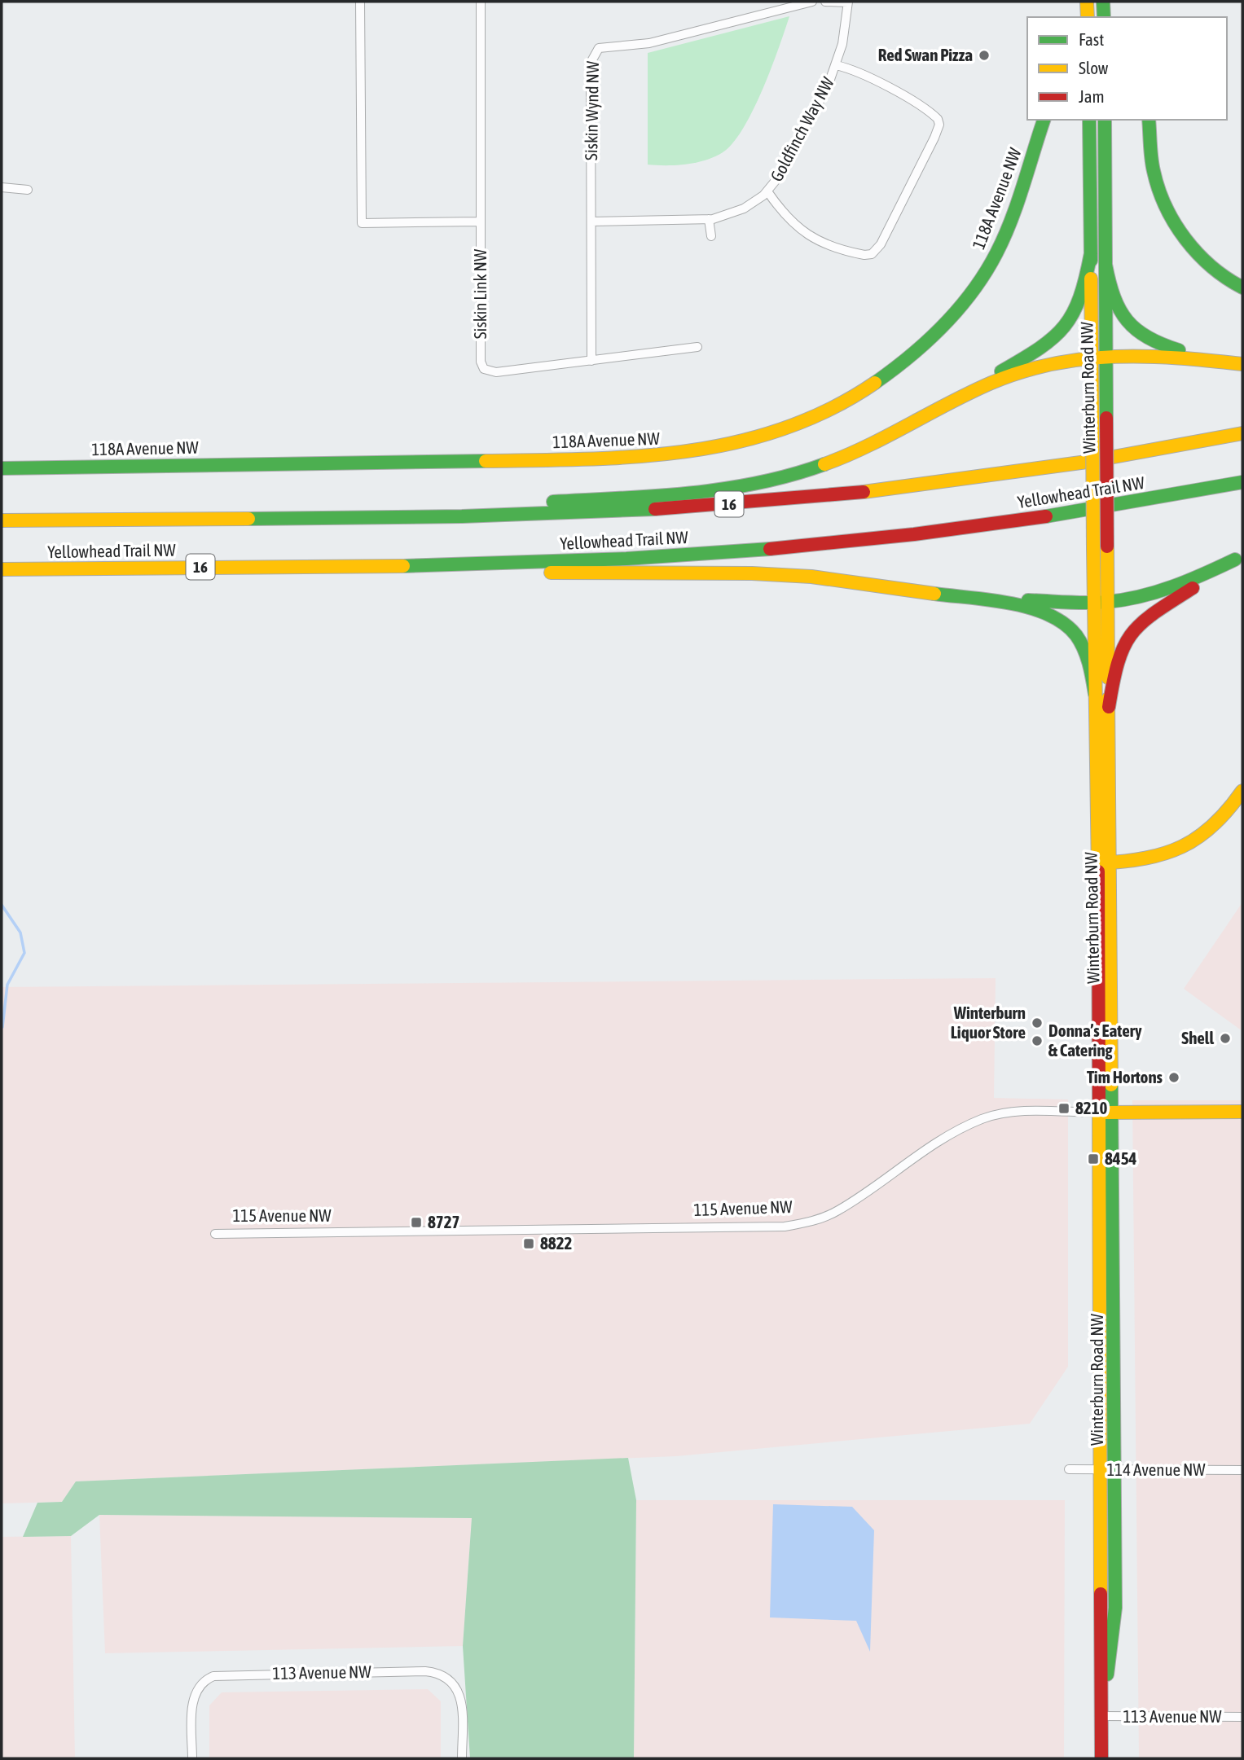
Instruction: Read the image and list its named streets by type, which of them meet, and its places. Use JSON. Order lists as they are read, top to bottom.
{
  "streets": {
    "main road": [
      "118A Avenue NW",
      "Winterburn Road NW",
      "Yellowhead Trail NW",
      "16",
      "115 Avenue NW"
    ],
    "street": [
      "Siskin Wynd NW",
      "Goldfinch Way NW",
      "Siskin Link NW",
      "114 Avenue NW",
      "113 Avenue NW"
    ]
  },
  "crossings": [
    ["Siskin Wynd NW", "Goldfinch Way NW"],
    ["Siskin Wynd NW", "Siskin Link NW"],
    ["Winterburn Road NW", "115 Avenue NW"],
    ["Winterburn Road NW", "114 Avenue NW"],
    ["Winterburn Road NW", "113 Avenue NW"]
  ],
  "places": {
    "other": [
      "Red Swan Pizza",
      "Winterburn Liquor Store",
      "Shell",
      "Donna’s Eatery & Catering",
      "Tim Hortons"
    ],
    "transit": [
      "8210",
      "8454",
      "8727",
      "8822"
    ]
  },
  "legend": ["Fast", "Slow", "Jam"]
}
